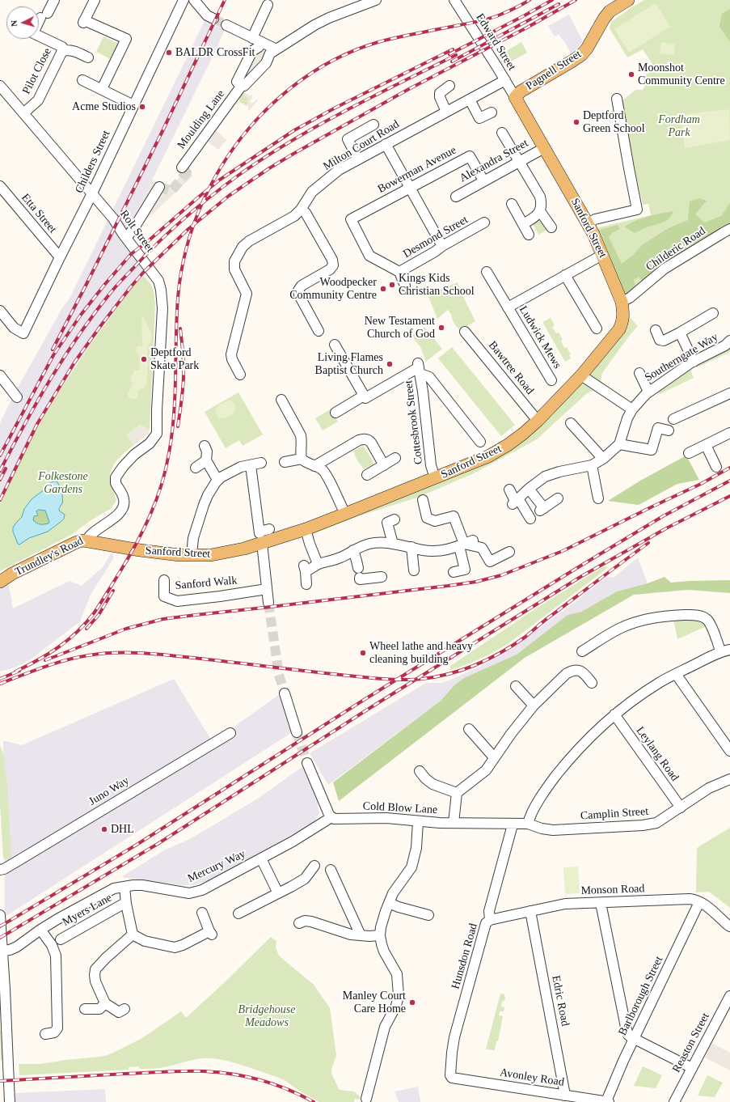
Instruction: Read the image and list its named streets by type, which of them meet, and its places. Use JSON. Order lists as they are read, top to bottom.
{
  "streets": {
    "main road": ["Pagnell Street", "Sanford Street", "Trundley's Road"],
    "street": [
      "Edward Street",
      "Pilot Close",
      "Moulding Lane",
      "Milton Court Road",
      "Alexandra Street",
      "Childers Street",
      "Bowerman Avenue",
      "Etta Street",
      "Rolt Street",
      "Desmond Street",
      "Childeric Road",
      "Ludwick Mews",
      "Southerngate Way",
      "Bawtree Road",
      "Cottesbrook Street",
      "Sanford Walk",
      "Leylang Road",
      "Juno Way",
      "Cold Blow Lane",
      "Camplin Street",
      "Mercury Way",
      "Monson Road",
      "Myers Lane",
      "Hunsdon Road",
      "Barlborough Street",
      "Edric Road",
      "Reaston Street",
      "Avonley Road"
    ]
  },
  "crossings": [
    ["Edward Street", "Pagnell Street"],
    ["Edward Street", "Milton Court Road"],
    ["Edward Street", "Sanford Street"],
    ["Pagnell Street", "Sanford Street"],
    ["Pilot Close", "Rolt Street"],
    ["Alexandra Street", "Bowerman Avenue"],
    ["Alexandra Street", "Sanford Street"],
    ["Childers Street", "Etta Street"],
    ["Childers Street", "Rolt Street"],
    ["Bowerman Avenue", "Desmond Street"],
    ["Sanford Street", "Childeric Road"],
    ["Sanford Street", "Ludwick Mews"],
    ["Sanford Street", "Bawtree Road"],
    ["Sanford Street", "Cottesbrook Street"],
    ["Sanford Street", "Trundley's Road"],
    ["Rolt Street", "Trundley's Road"],
    ["Leylang Road", "Camplin Street"],
    ["Cold Blow Lane", "Camplin Street"],
    ["Cold Blow Lane", "Mercury Way"],
    ["Cold Blow Lane", "Hunsdon Road"],
    ["Mercury Way", "Myers Lane"],
    ["Monson Road", "Hunsdon Road"],
    ["Monson Road", "Barlborough Street"],
    ["Monson Road", "Edric Road"],
    ["Hunsdon Road", "Avonley Road"],
    ["Barlborough Street", "Avonley Road"],
    ["Edric Road", "Avonley Road"]
  ],
  "parks": ["Fordham Park", "Folkestone Gardens", "Bridgehouse Meadows"],
  "places": [
    "BALDR CrossFit",
    "Moonshot Community Centre",
    "Acme Studios",
    "Deptford Green School",
    "Kings Kids Christian School",
    "Woodpecker Community Centre",
    "New Testament Church of God",
    "Deptford Skate Park",
    "Living Flames Baptist Church",
    "Wheel lathe and heavy cleaning building",
    "DHL",
    "Manley Court Care Home"
  ],
  "north": "left"
}
